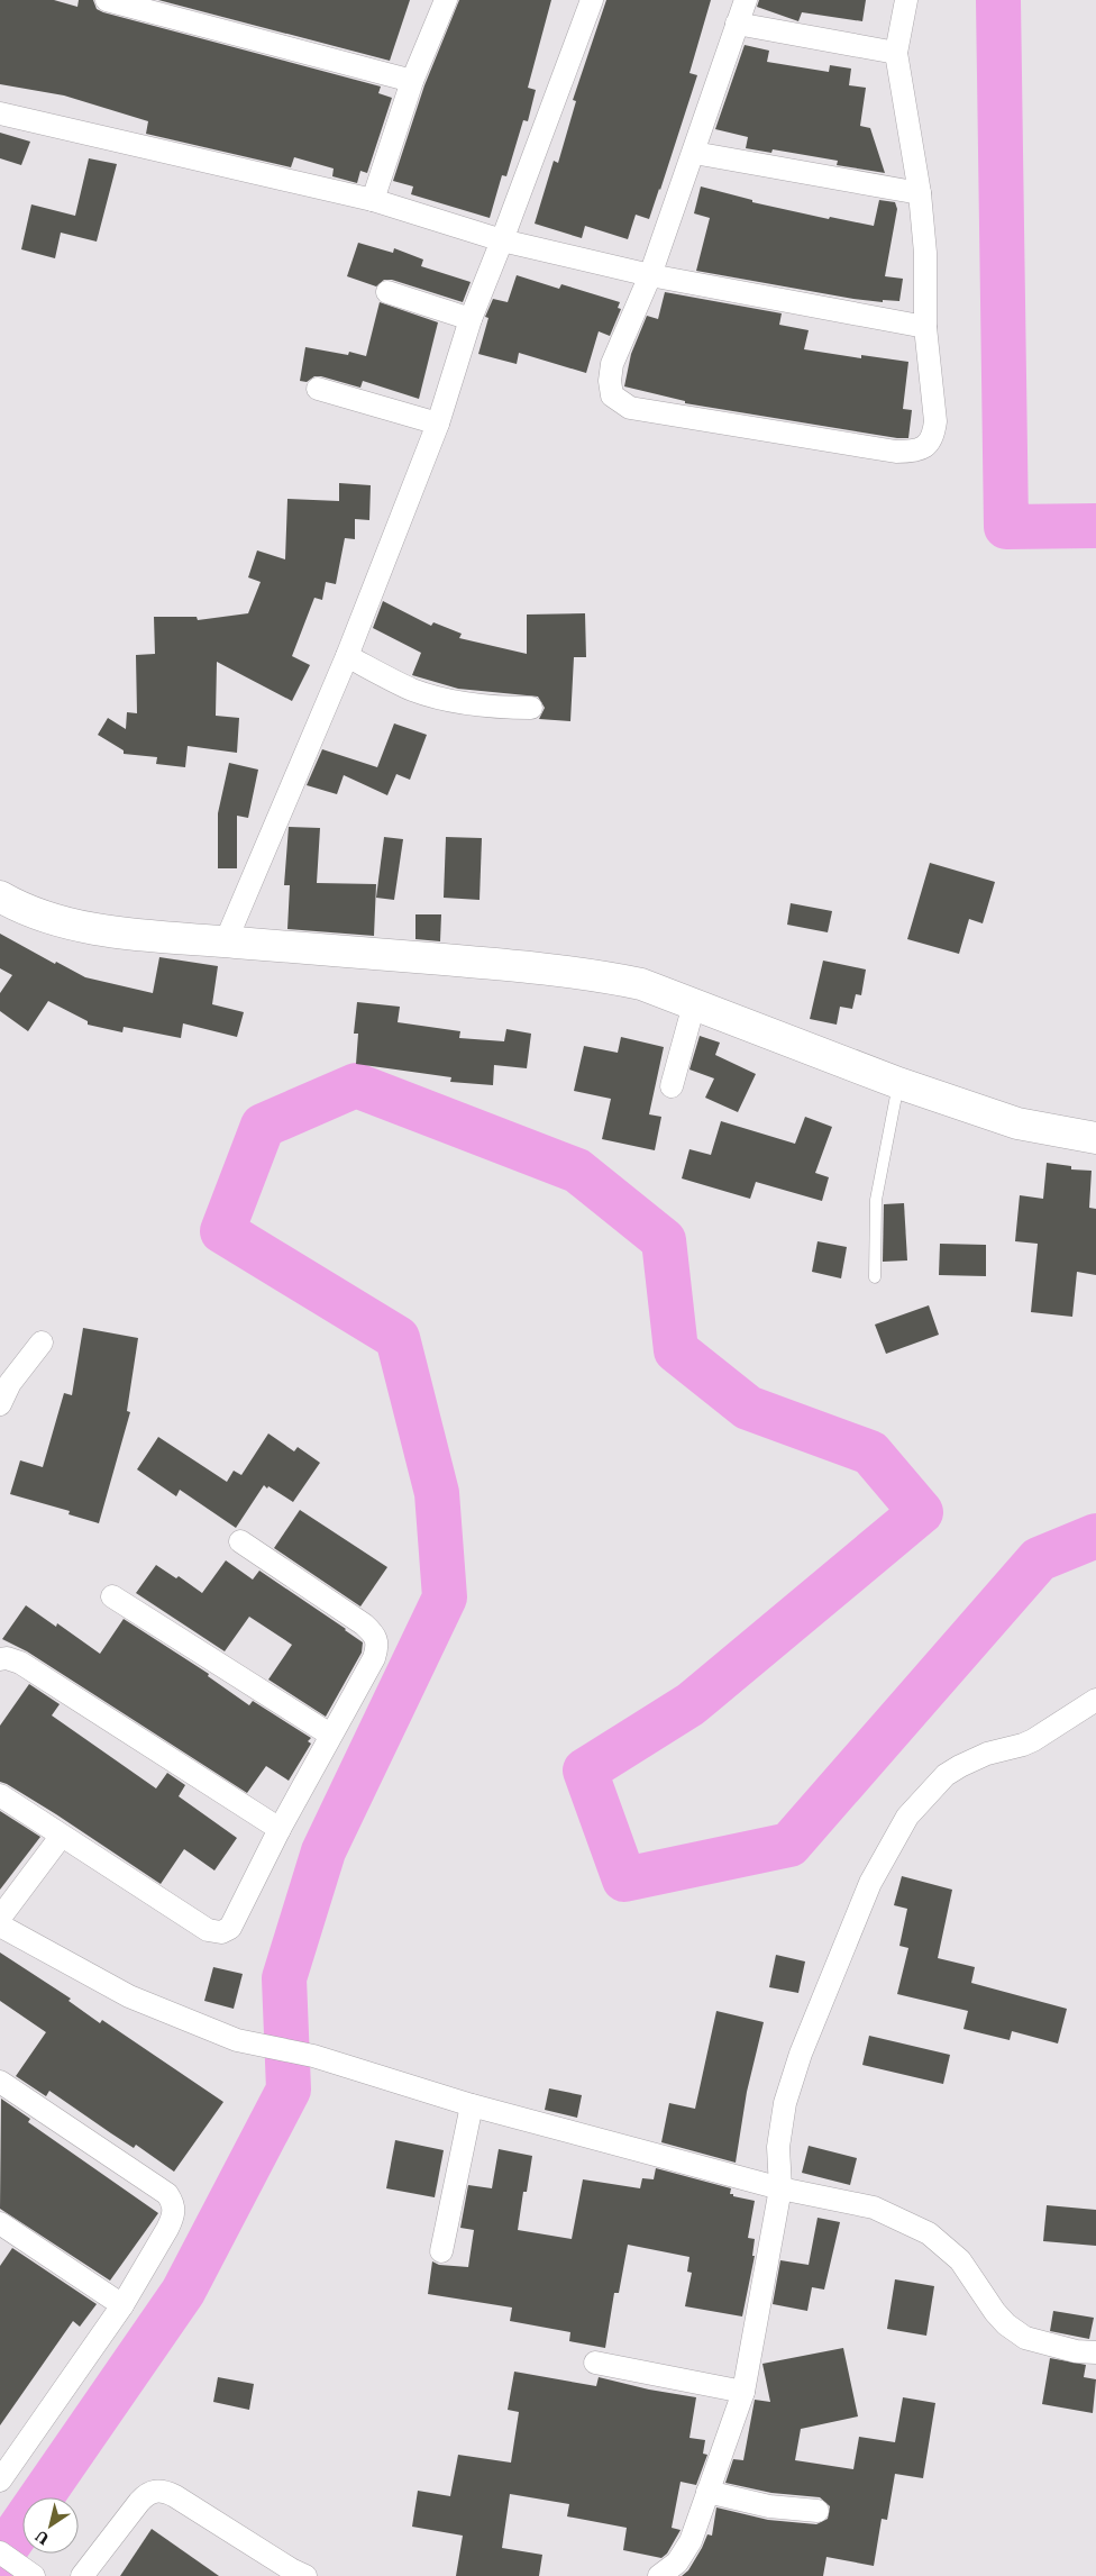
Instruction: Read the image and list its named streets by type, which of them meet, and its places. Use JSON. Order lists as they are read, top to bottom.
{
  "north": "bottom left"
}
